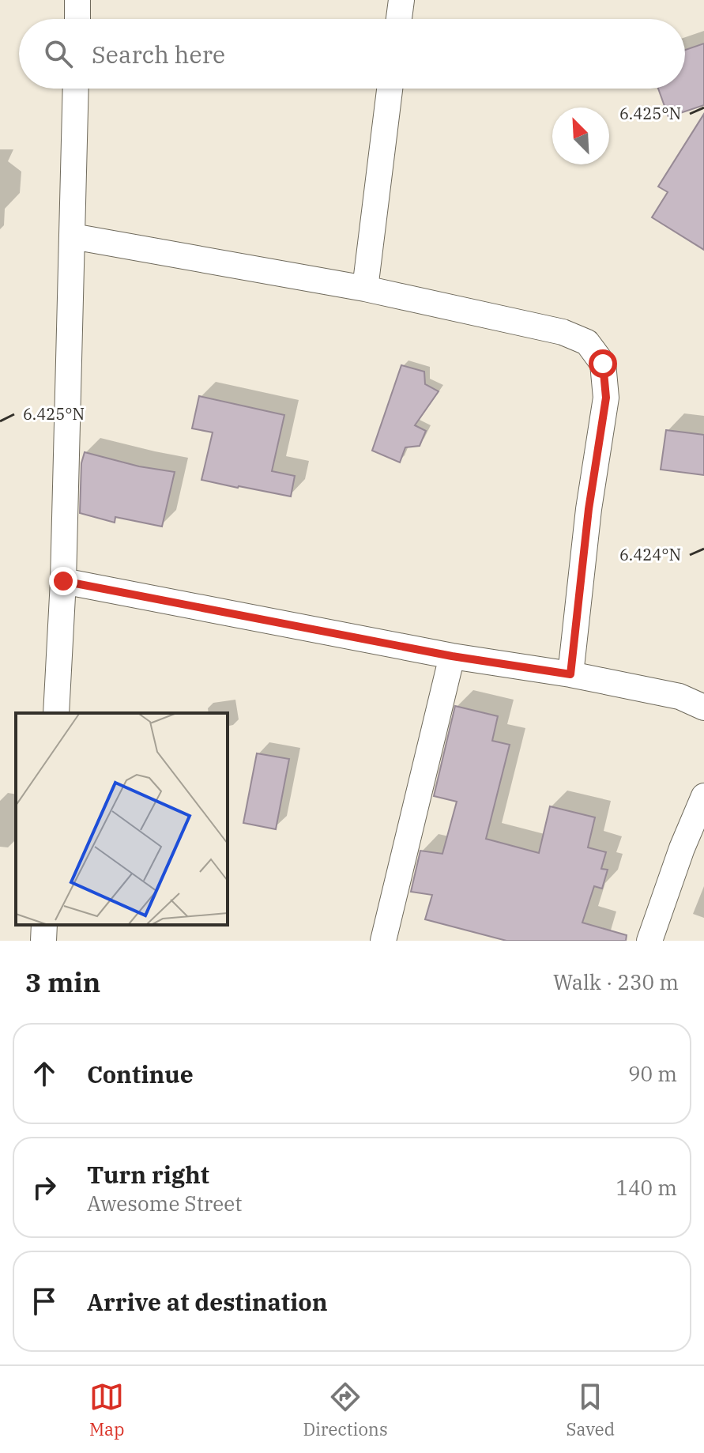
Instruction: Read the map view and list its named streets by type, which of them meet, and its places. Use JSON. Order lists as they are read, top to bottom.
{
  "north": "top left",
  "page": {
    "search": "Search here",
    "heading": ["3 min", "Walk · 230 m"],
    "list": [
      ["Continue", "90 m"],
      ["Turn right", "Awesome Street", "140 m"],
      "Arrive at destination"
    ],
    "nav": ["Map", "Directions", "Saved"]
  },
  "coordinates": ["6.425°N", "6.424°N"]
}
